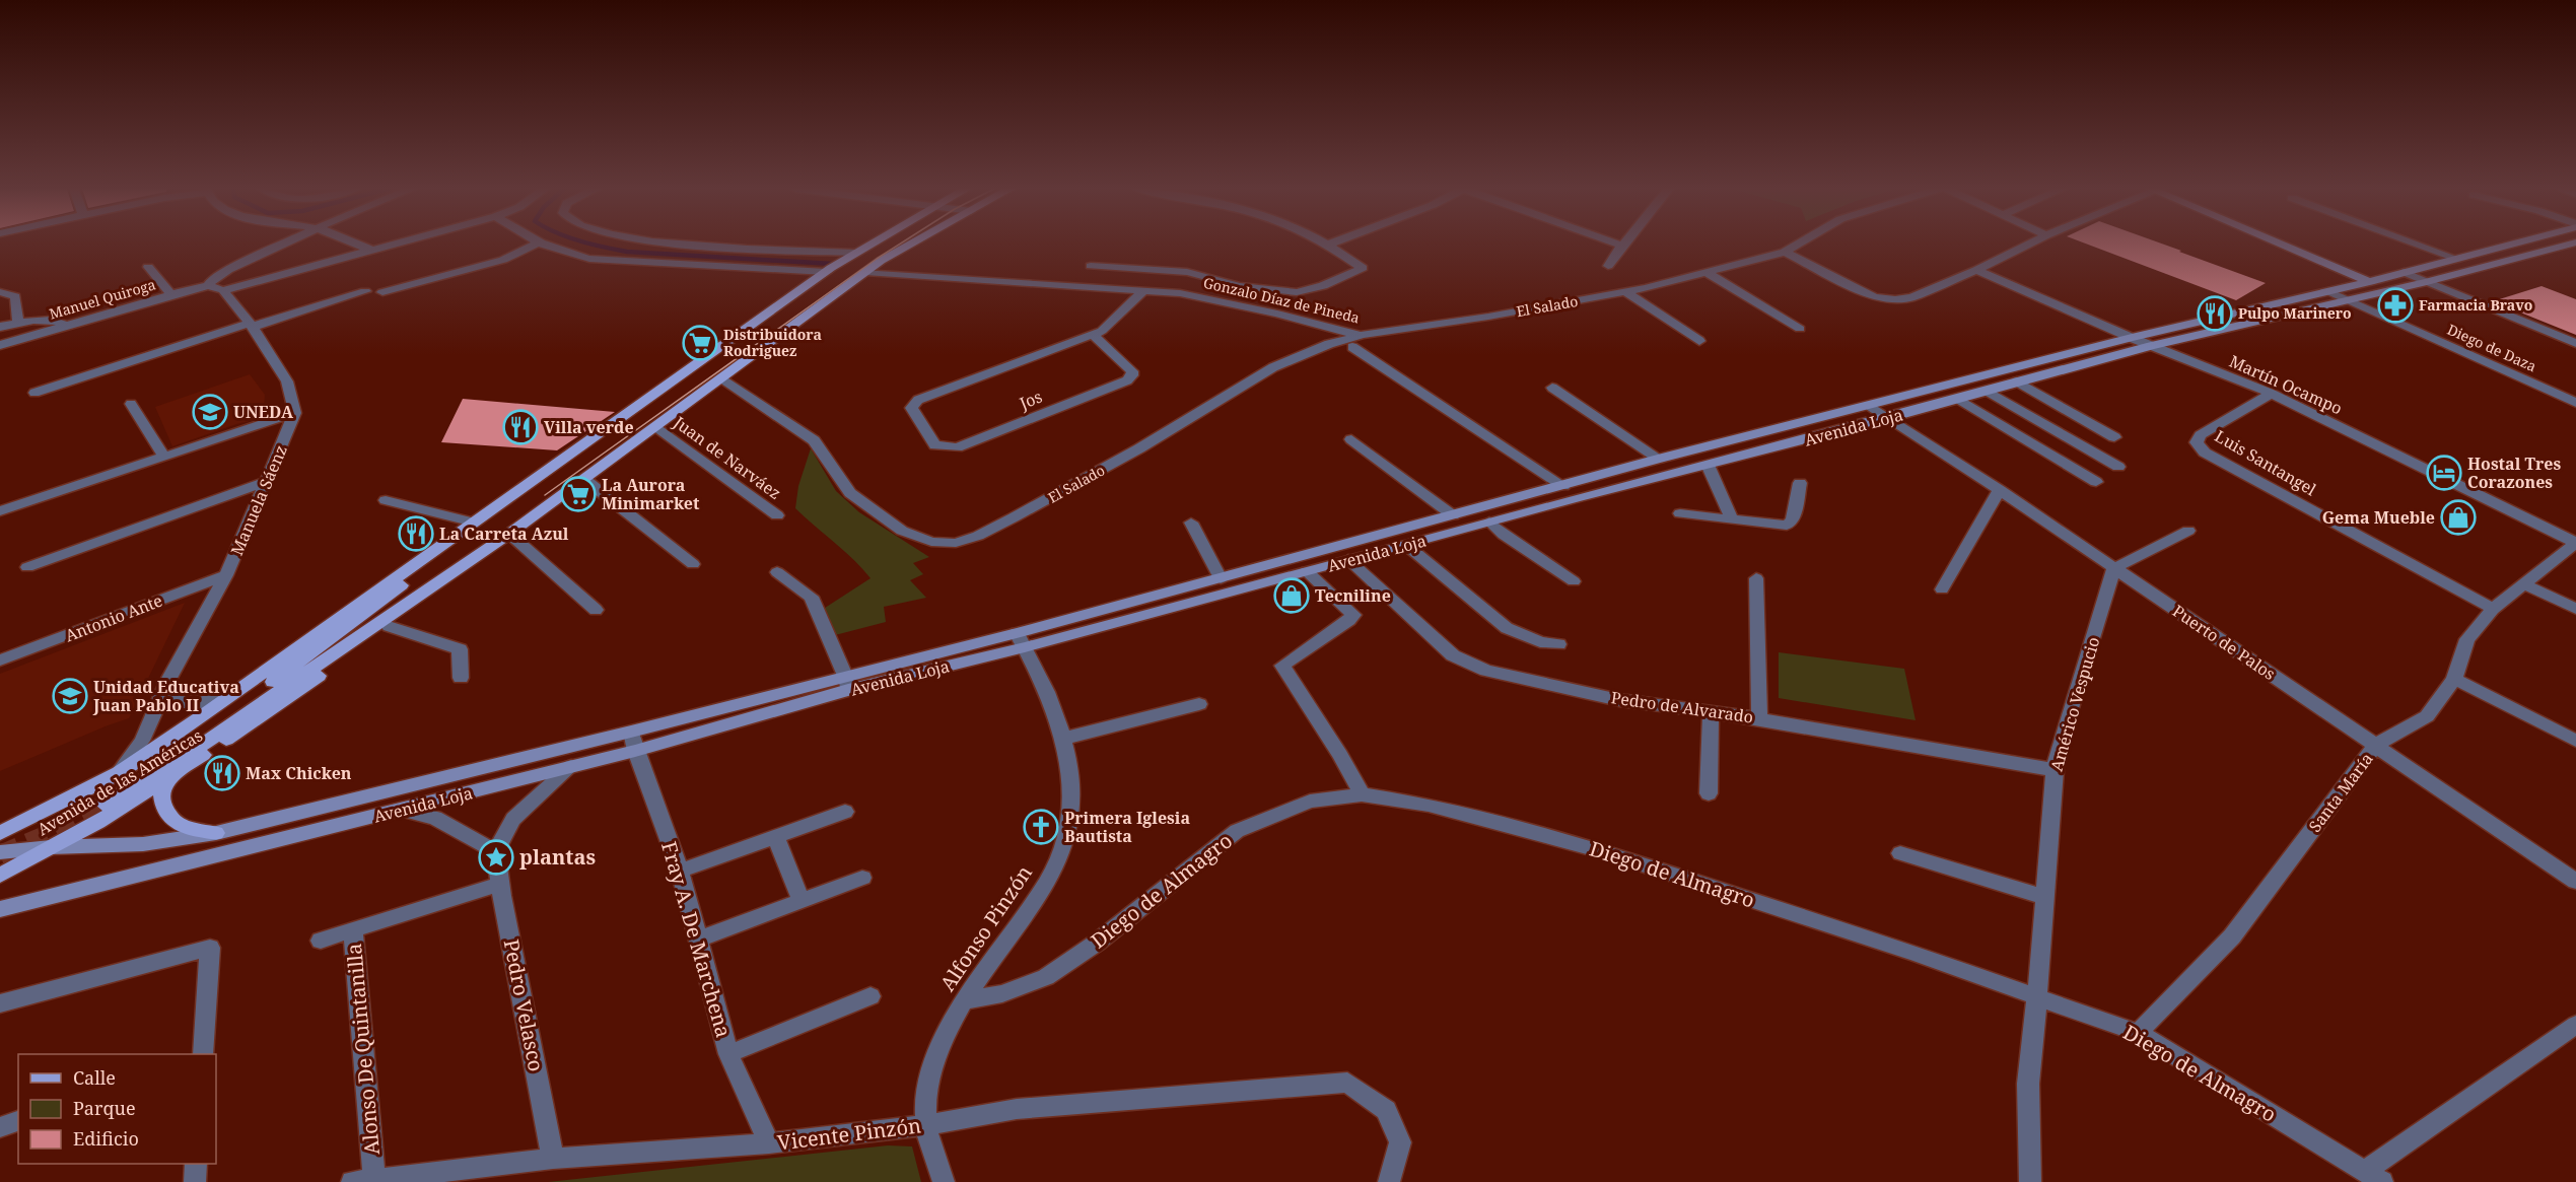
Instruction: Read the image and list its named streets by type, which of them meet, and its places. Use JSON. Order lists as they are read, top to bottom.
{
  "streets": {
    "main road": ["Avenida Loja", "Avenida de las Américas"],
    "street": [
      "Manuel Quiroga",
      "Gonzalo Díaz de Pineda",
      "El Salado",
      "Diego de Daza",
      "Martín Ocampo",
      "Jos",
      "Juan de Narváez",
      "Luis Santangel",
      "Manuela Sáenz",
      "Antonio Ante",
      "Puerto de Palos",
      "Américo Vespucio",
      "Pedro de Alvarado",
      "Santa María",
      "Diego de Almagro",
      "Alfonso Pinzón",
      "Fray A. De Marchena",
      "Pedro Velasco",
      "Alonso De Quintanilla",
      "Vicente Pinzón"
    ]
  },
  "crossings": [
    ["Gonzalo Díaz de Pineda", "El Salado"],
    ["Gonzalo Díaz de Pineda", "Avenida de las Américas"],
    ["El Salado", "Avenida de las Américas"],
    ["Diego de Daza", "Avenida Loja"],
    ["Martín Ocampo", "Avenida Loja"],
    ["Martín Ocampo", "Luis Santangel"],
    ["Martín Ocampo", "Santa María"],
    ["Avenida Loja", "Puerto de Palos"],
    ["Avenida Loja", "Pedro de Alvarado"],
    ["Avenida Loja", "Avenida de las Américas"],
    ["Avenida Loja", "Alfonso Pinzón"],
    ["Avenida Loja", "Fray A. De Marchena"],
    ["Juan de Narváez", "Avenida de las Américas"],
    ["Luis Santangel", "Santa María"],
    ["Manuela Sáenz", "Antonio Ante"],
    ["Manuela Sáenz", "Avenida de las Américas"],
    ["Puerto de Palos", "Américo Vespucio"],
    ["Puerto de Palos", "Santa María"],
    ["Américo Vespucio", "Pedro de Alvarado"],
    ["Américo Vespucio", "Diego de Almagro"],
    ["Santa María", "Diego de Almagro"],
    ["Diego de Almagro", "Alfonso Pinzón"],
    ["Alfonso Pinzón", "Vicente Pinzón"],
    ["Fray A. De Marchena", "Vicente Pinzón"],
    ["Pedro Velasco", "Alonso De Quintanilla"],
    ["Pedro Velasco", "Vicente Pinzón"],
    ["Alonso De Quintanilla", "Vicente Pinzón"]
  ],
  "places": {
    "pharmacy": ["Farmacia Bravo"],
    "restaurant": [
      "Pulpo Marinero",
      "Villa verde",
      "La Carreta Azul",
      "Max Chicken"
    ],
    "supermarket": ["Distribuidora Rodriguez", "La Aurora Minimarket"],
    "school or university": ["UNEDA", "Unidad Educativa Juan Pablo II"],
    "hotel": ["Hostal Tres Corazones"],
    "shop": ["Gema Mueble", "Tecniline"],
    "church": ["Primera Iglesia Bautista"],
    "place": ["plantas"]
  },
  "legend": ["Calle", "Parque", "Edificio"]
}
